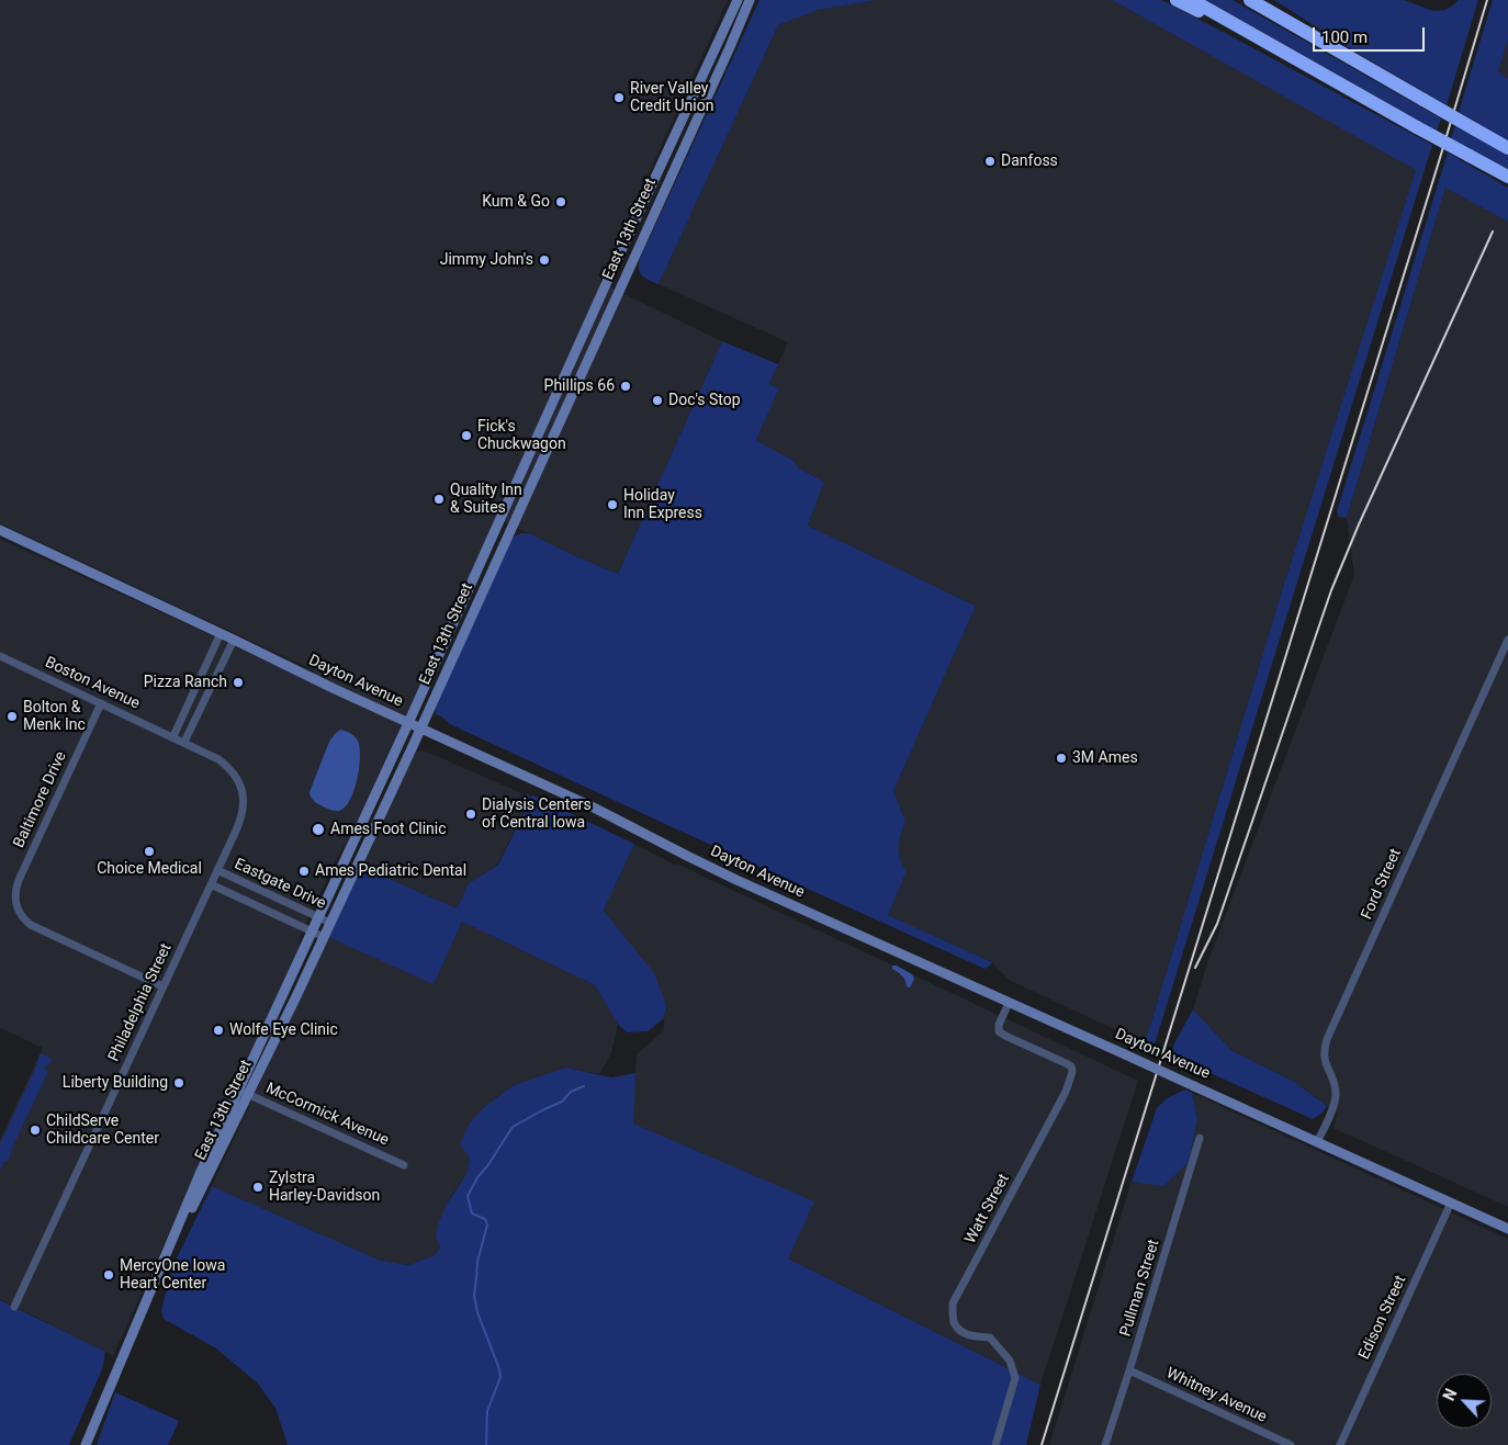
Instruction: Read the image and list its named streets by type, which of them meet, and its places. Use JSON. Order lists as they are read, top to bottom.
{
  "streets": {
    "main road": ["East 13th Street", "Dayton Avenue"],
    "street": [
      "Boston Avenue",
      "Baltimore Drive",
      "Eastgate Drive",
      "Ford Street",
      "Philadelphia Street",
      "McCormick Avenue",
      "Watt Street",
      "Pullman Street",
      "Edison Street",
      "Whitney Avenue"
    ]
  },
  "crossings": [
    ["East 13th Street", "Dayton Avenue"],
    ["East 13th Street", "Eastgate Drive"],
    ["East 13th Street", "McCormick Avenue"],
    ["Dayton Avenue", "Ford Street"],
    ["Dayton Avenue", "Watt Street"],
    ["Dayton Avenue", "Edison Street"],
    ["Boston Avenue", "Baltimore Drive"],
    ["Boston Avenue", "Philadelphia Street"],
    ["Baltimore Drive", "Philadelphia Street"],
    ["Eastgate Drive", "Philadelphia Street"],
    ["Pullman Street", "Whitney Avenue"]
  ],
  "places": [
    "River Valley Credit Union",
    "Danfoss",
    "Kum & Go",
    "Jimmy John's",
    "Phillips 66",
    "Doc's Stop",
    "Fick's Chuckwagon",
    "Quality Inn & Suites",
    "Holiday Inn Express",
    "Pizza Ranch",
    "Bolton & Menk Inc",
    "3M Ames",
    "Dialysis Centers of Central Iowa",
    "Ames Foot Clinic",
    "Choice Medical",
    "Ames Pediatric Dental",
    "Wolfe Eye Clinic",
    "Liberty Building",
    "ChildServe Childcare Center",
    "Zylstra Harley-Davidson",
    "MercyOne Iowa Heart Center"
  ],
  "scale_bar": "100 m",
  "north": "top left"
}
